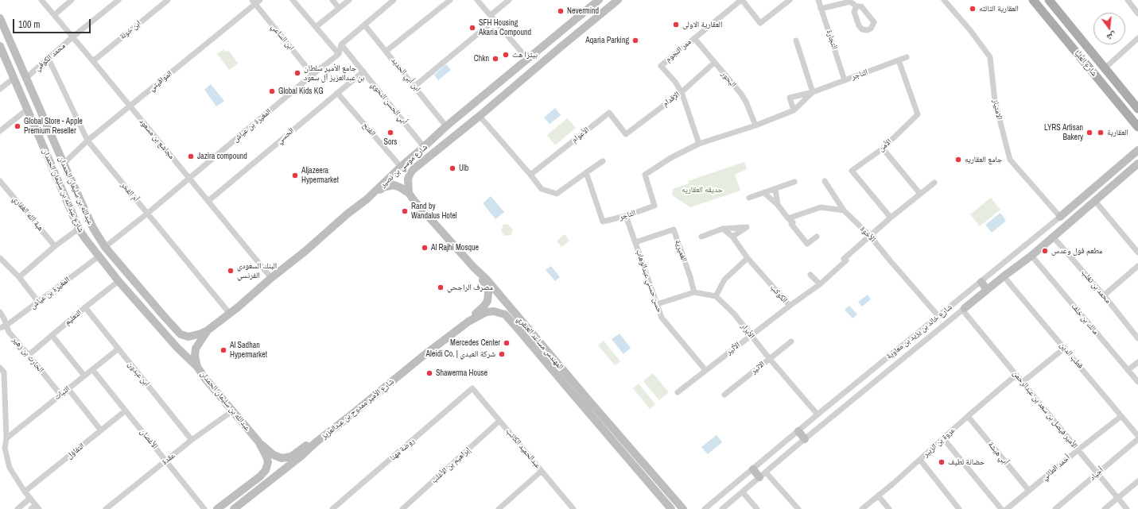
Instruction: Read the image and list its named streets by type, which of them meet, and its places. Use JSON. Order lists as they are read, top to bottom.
{
  "streets": {
    "main road": ["شارع العليا"],
    "street": [
      "ابن خولة",
      "ابن الساعي",
      "التجارة",
      "ممر النجوم",
      "محمد الكوفي",
      "ابن أبي الحديد",
      "التاجر",
      "البحور",
      "المواقيتي",
      "الإقدام",
      "أبي الحسن النحوي",
      "الامتياز",
      "المغيرة بن عياش",
      "الفتح",
      "الأعوام",
      "الحسي",
      "مجاشع بن مسعود",
      "الأمن",
      "شارع موسي بن نصير",
      "شارع عبدالله بن سليمان الحمدان",
      "عبدالله بن سليمان الحمدان",
      "أم الفخر",
      "هبة الله الغفاري",
      "الأخوة",
      "الغميرية",
      "حسن حسني عبدالوهاب",
      "محمد بن تغلب",
      "الكوكب",
      "التعليم",
      "مالك بن خلف",
      "الأبرار",
      "شارع خالد بن يزيد بن معاوية",
      "المهندس مساعد العنقري",
      "الأثير",
      "الحارث بن زهير",
      "قطب الدين",
      "الاثير",
      "ابن عبدون",
      "الثبات",
      "شارع الأمير ممدوح بن عبدالعزيز",
      "الأمير فيصل بن سعد بن عبدالرحمن",
      "الأغصان",
      "عروة بن الزبير",
      "عبدالحميد الكاتب",
      "روضة مهنا",
      "التفاؤل",
      "أبي هيشة",
      "عقدة",
      "إبراهيم بن الأغلب",
      "أحمد الطائي",
      "أجياد"
    ]
  },
  "crossings": [
    ["ابن خولة", "مجاشع بن مسعود"],
    ["ابن الساعي", "المواقيتي"],
    ["ابن الساعي", "المغيرة بن عياش"],
    ["التجارة", "التاجر"],
    ["ممر النجوم", "البحور"],
    ["ممر النجوم", "الإقدام"],
    ["محمد الكوفي", "مجاشع بن مسعود"],
    ["محمد الكوفي", "عبدالله بن سليمان الحمدان"],
    ["محمد الكوفي", "أم الفخر"],
    ["ابن أبي الحديد", "شارع موسي بن نصير"],
    ["التاجر", "البحور"],
    ["التاجر", "الأمن"],
    ["التاجر", "حسن حسني عبدالوهاب"],
    ["البحور", "الإقدام"],
    ["المواقيتي", "مجاشع بن مسعود"],
    ["المواقيتي", "عبدالله بن سليمان الحمدان"],
    ["المواقيتي", "أم الفخر"],
    ["الإقدام", "الأعوام"],
    ["أبي الحسن النحوي", "الحسي"],
    ["أبي الحسن النحوي", "شارع موسي بن نصير"],
    ["الامتياز", "شارع خالد بن يزيد بن معاوية"],
    ["المغيرة بن عياش", "مجاشع بن مسعود"],
    ["المغيرة بن عياش", "شارع عبدالله بن سليمان الحمدان"],
    ["المغيرة بن عياش", "عبدالله بن سليمان الحمدان"],
    ["المغيرة بن عياش", "أم الفخر"],
    ["المغيرة بن عياش", "الحارث بن زهير"],
    ["الفتح", "الحسي"],
    ["الفتح", "شارع موسي بن نصير"],
    ["الحسي", "مجاشع بن مسعود"],
    ["مجاشع بن مسعود", "شارع موسي بن نصير"],
    ["شارع موسي بن نصير", "عبدالله بن سليمان الحمدان"],
    ["شارع موسي بن نصير", "أم الفخر"],
    ["شارع موسي بن نصير", "المهندس مساعد العنقري"],
    ["شارع عبدالله بن سليمان الحمدان", "عبدالله بن سليمان الحمدان"],
    ["شارع عبدالله بن سليمان الحمدان", "التعليم"],
    ["عبدالله بن سليمان الحمدان", "عقدة"],
    ["الأخوة", "الكوكب"],
    ["الأخوة", "شارع خالد بن يزيد بن معاوية"],
    ["الغميرية", "حسن حسني عبدالوهاب"],
    ["حسن حسني عبدالوهاب", "الأثير"],
    ["محمد بن تغلب", "شارع خالد بن يزيد بن معاوية"],
    ["الكوكب", "الأثير"],
    ["التعليم", "الحارث بن زهير"],
    ["التعليم", "ابن عبدون"],
    ["مالك بن خلف", "شارع خالد بن يزيد بن معاوية"],
    ["الأبرار", "شارع خالد بن يزيد بن معاوية"],
    ["الأبرار", "الأثير"],
    ["الأبرار", "الاثير"],
    ["شارع خالد بن يزيد بن معاوية", "قطب الدين"],
    ["شارع خالد بن يزيد بن معاوية", "الأمير فيصل بن سعد بن عبدالرحمن"],
    ["المهندس مساعد العنقري", "شارع الأمير ممدوح بن عبدالعزيز"],
    ["الحارث بن زهير", "الثبات"],
    ["قطب الدين", "أحمد الطائي"],
    ["ابن عبدون", "الثبات"],
    ["ابن عبدون", "عقدة"],
    ["الثبات", "الأغصان"],
    ["الأمير فيصل بن سعد بن عبدالرحمن", "عروة بن الزبير"],
    ["الأمير فيصل بن سعد بن عبدالرحمن", "أحمد الطائي"],
    ["الأمير فيصل بن سعد بن عبدالرحمن", "أجياد"],
    ["الأغصان", "التفاؤل"],
    ["الأغصان", "عقدة"],
    ["عروة بن الزبير", "أبي هيشة"],
    ["عبدالحميد الكاتب", "روضة مهنا"],
    ["عبدالحميد الكاتب", "إبراهيم بن الأغلب"],
    ["أبي هيشة", "أحمد الطائي"]
  ],
  "parks": ["حديقه العقاريه"],
  "places": [
    "العقارية الثالثه",
    "Nevermind",
    "العقارية الاولى",
    "SFH Housing Akaria Compound",
    "Aqaria Parking",
    "بيتزا هت",
    "Chkn",
    "جامع الأمير سلطان بن عبدالعزيز آل سعود",
    "Global Kids KG",
    "Global Store - Apple Premium Reseller",
    "Sors",
    "LYRS Artisan Bakery",
    "العقارية",
    "Jazira compound",
    "جامع العقاريه",
    "Ulb",
    "Aljazeera Hypermarket",
    "Rand by Wandalus Hotel",
    "Al Rajhi Mosque",
    "مطعم فول وعدس",
    "البنك السعودي الفرنسي",
    "مصرف الراجحي",
    "Mercedes Center",
    "Al Sadhan Hypermarket",
    "Aleidi Co. | شركة العيدي",
    "Shawerma House",
    "حضانة لطيف"
  ],
  "scale_bar": "100 m",
  "north": "bottom"
}
